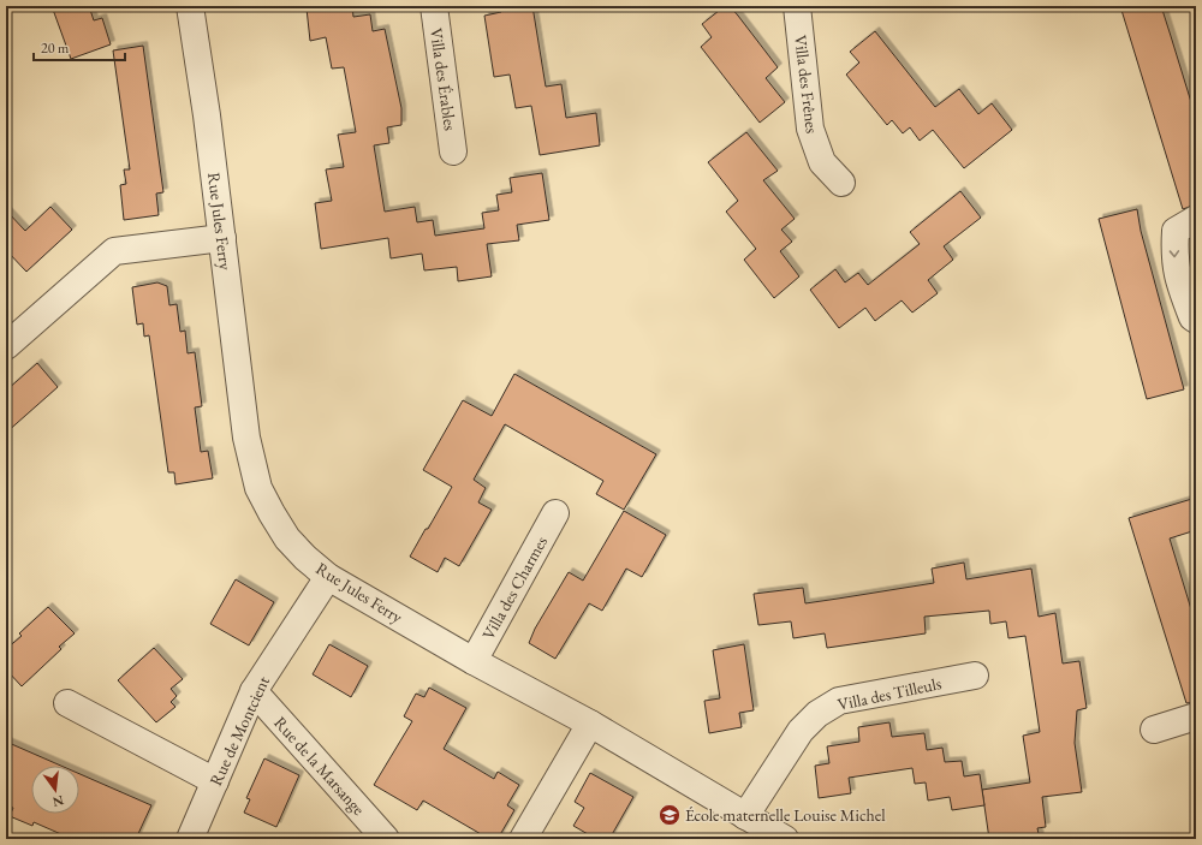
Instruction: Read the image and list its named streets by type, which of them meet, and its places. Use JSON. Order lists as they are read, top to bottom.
{
  "streets": {
    "street": [
      "Villa des Érables",
      "Villa des Frênes",
      "Rue Jules Ferry",
      "Villa des Charmes",
      "Villa des Tilleuls",
      "Rue de Montcient",
      "Rue de la Marsange"
    ]
  },
  "crossings": [
    ["Rue Jules Ferry", "Villa des Charmes"],
    ["Rue Jules Ferry", "Villa des Tilleuls"],
    ["Rue Jules Ferry", "Rue de Montcient"],
    ["Rue de Montcient", "Rue de la Marsange"]
  ],
  "places": {
    "school or university": ["École maternelle Louise Michel"]
  },
  "scale_bar": "20 m",
  "north": "bottom"
}
